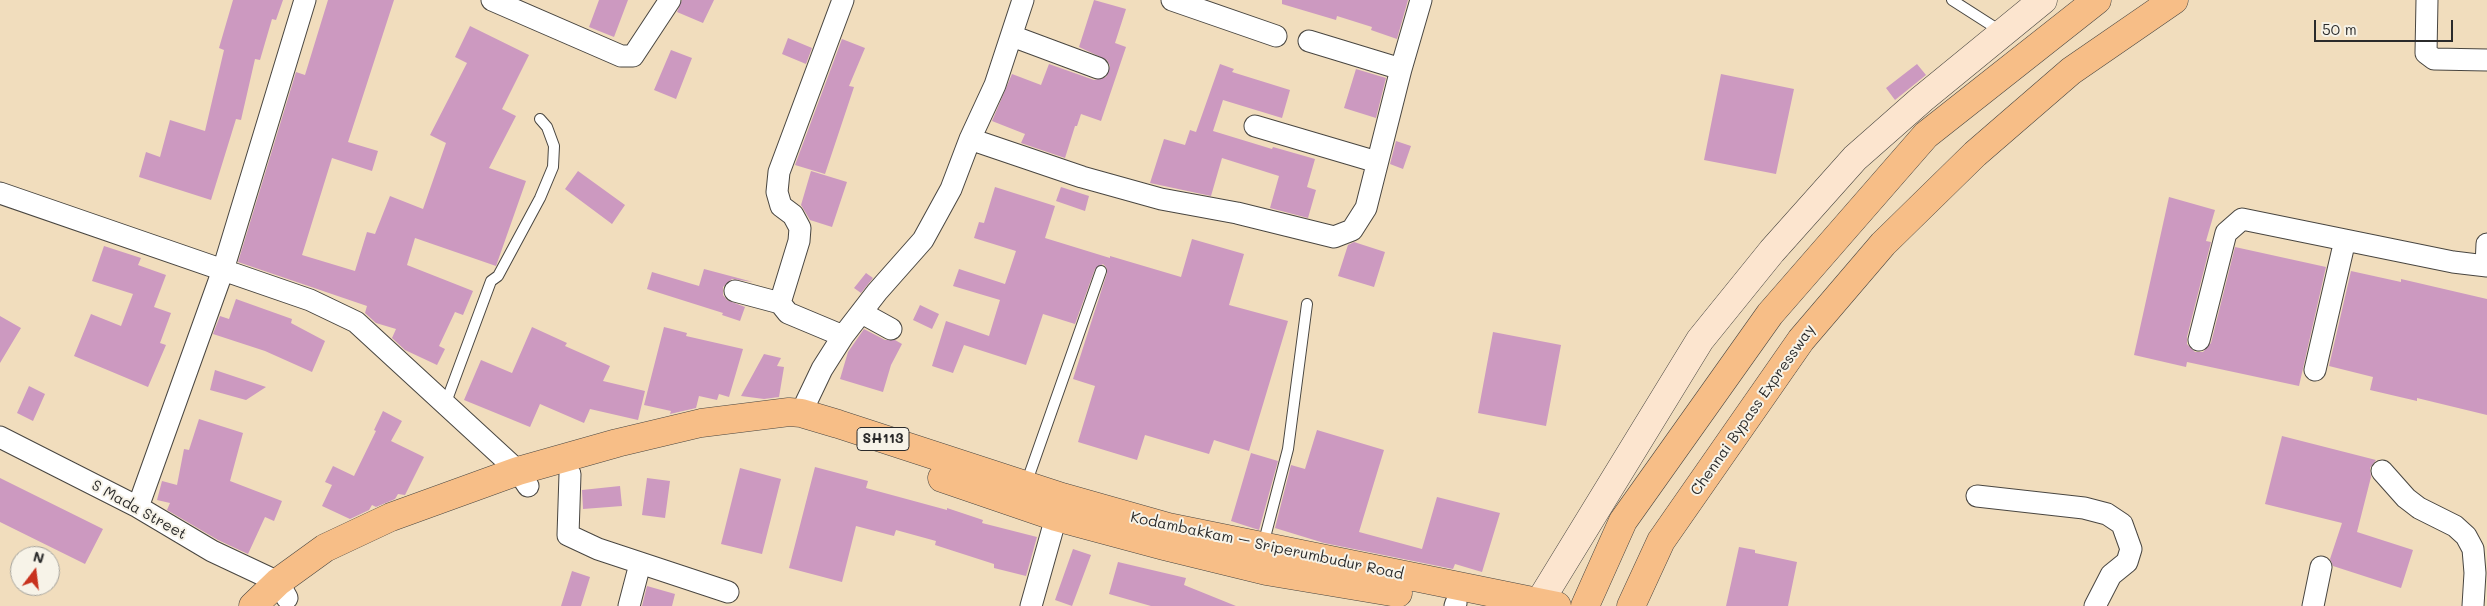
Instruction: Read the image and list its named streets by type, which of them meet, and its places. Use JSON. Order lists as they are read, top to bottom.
{
  "streets": {
    "main road": ["Chennai Bypass Expressway", "SH113", "Kodambakkam – Sriperumbudur Road"],
    "street": ["S Mada Street"]
  },
  "crossings": [
    ["S Mada Street", "Kodambakkam – Sriperumbudur Road"]
  ],
  "scale_bar": "50 m",
  "north": "top"
}
